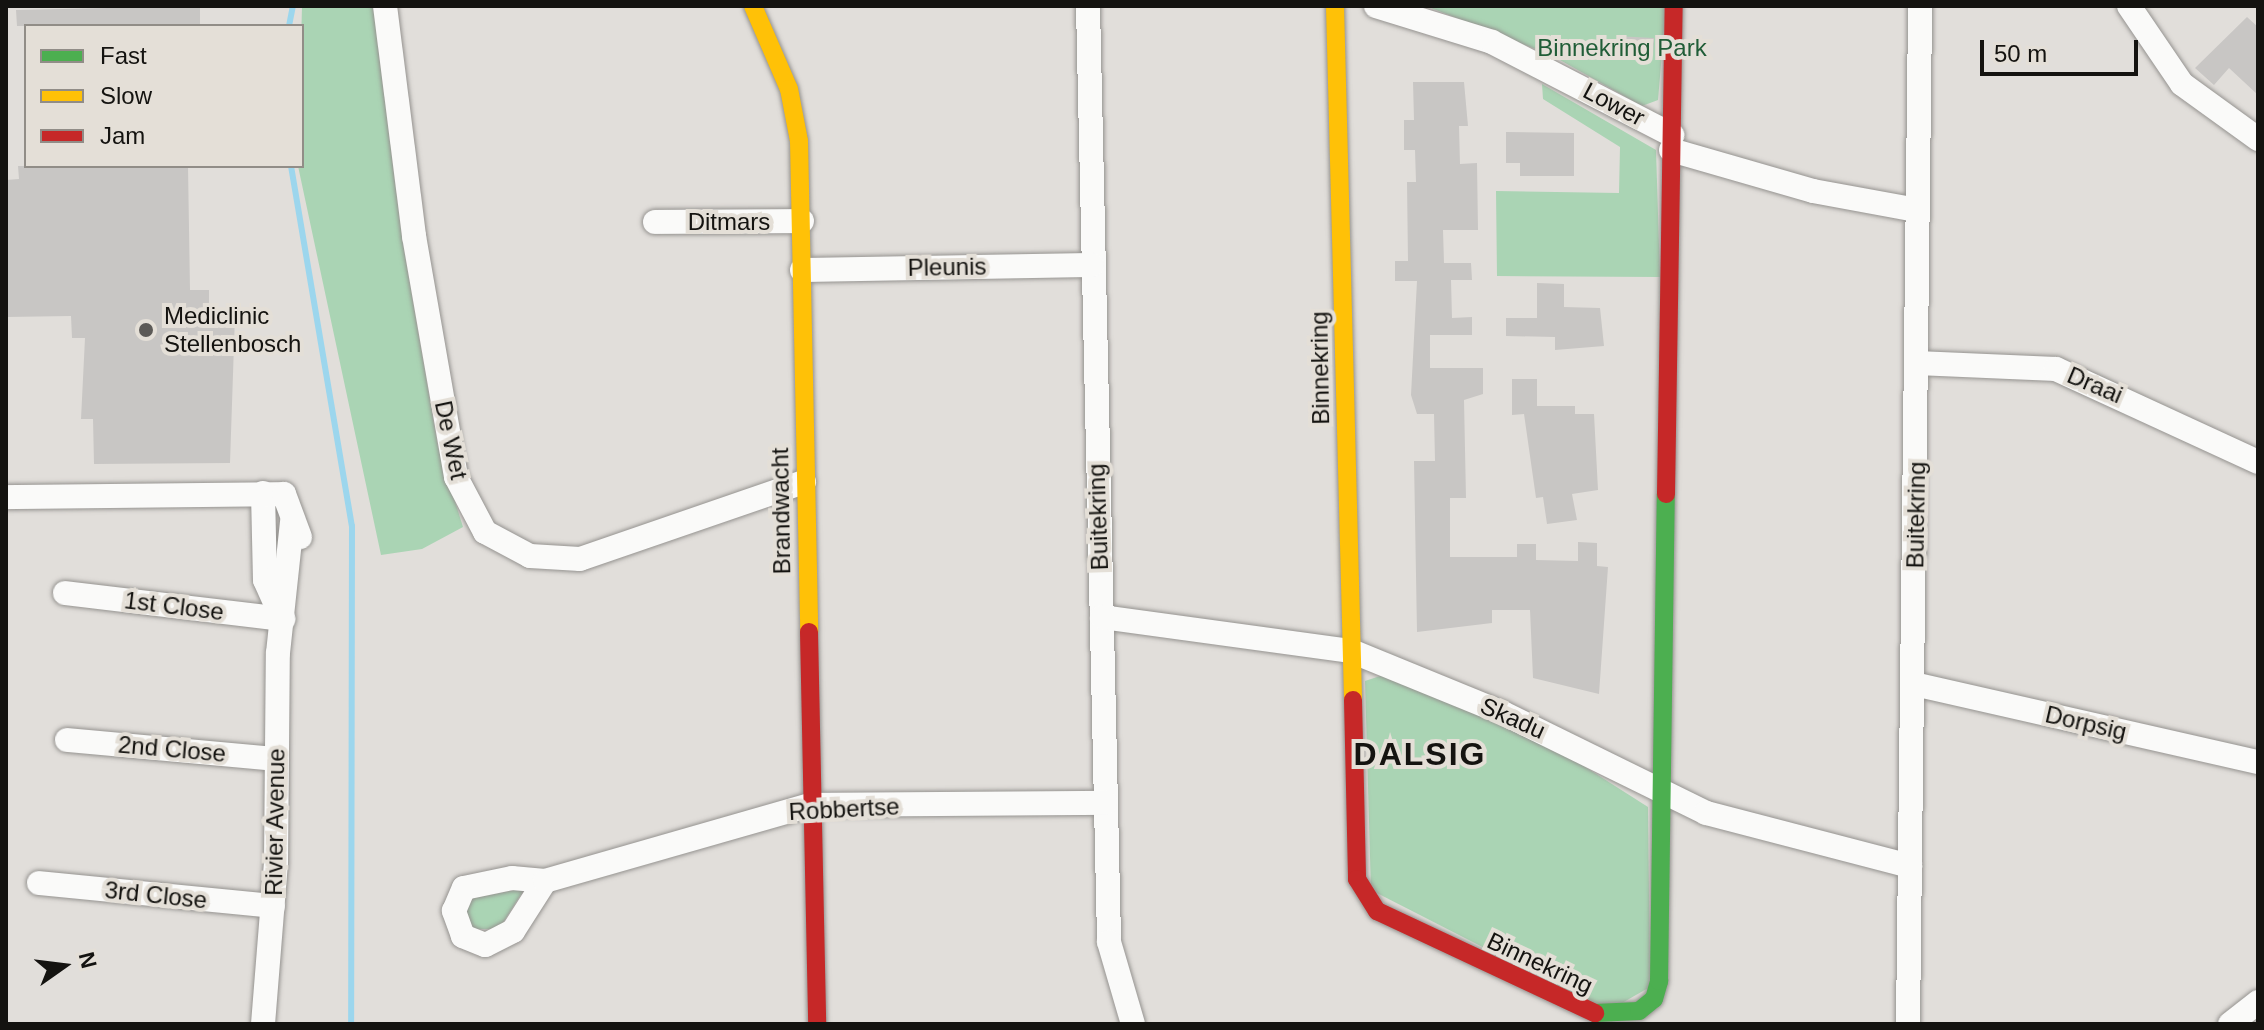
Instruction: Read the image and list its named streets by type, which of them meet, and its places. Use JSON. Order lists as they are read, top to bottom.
{
  "streets": {
    "street": [
      "Lower",
      "Ditmars",
      "Pleunis",
      "Binnekring",
      "Draai",
      "De Wet",
      "Brandwacht",
      "Buitekring",
      "1st Close",
      "Skadu",
      "Dorpsig",
      "2nd Close",
      "Robbertse",
      "Rivier Avenue",
      "3rd Close"
    ]
  },
  "crossings": [
    ["Lower", "Binnekring"],
    ["Lower", "Buitekring"],
    ["Ditmars", "Brandwacht"],
    ["Pleunis", "Brandwacht"],
    ["Pleunis", "Buitekring"],
    ["Binnekring", "Skadu"],
    ["Draai", "Buitekring"],
    ["De Wet", "Brandwacht"],
    ["Brandwacht", "Robbertse"],
    ["Buitekring", "Skadu"],
    ["Buitekring", "Dorpsig"],
    ["Buitekring", "Robbertse"],
    ["1st Close", "Rivier Avenue"],
    ["2nd Close", "Rivier Avenue"],
    ["Rivier Avenue", "3rd Close"]
  ],
  "districts": ["DALSIG"],
  "parks": ["Binnekring Park"],
  "places": ["Mediclinic Stellenbosch"],
  "legend": ["Fast", "Slow", "Jam"],
  "scale_bar": "50 m",
  "north": "right"
}
